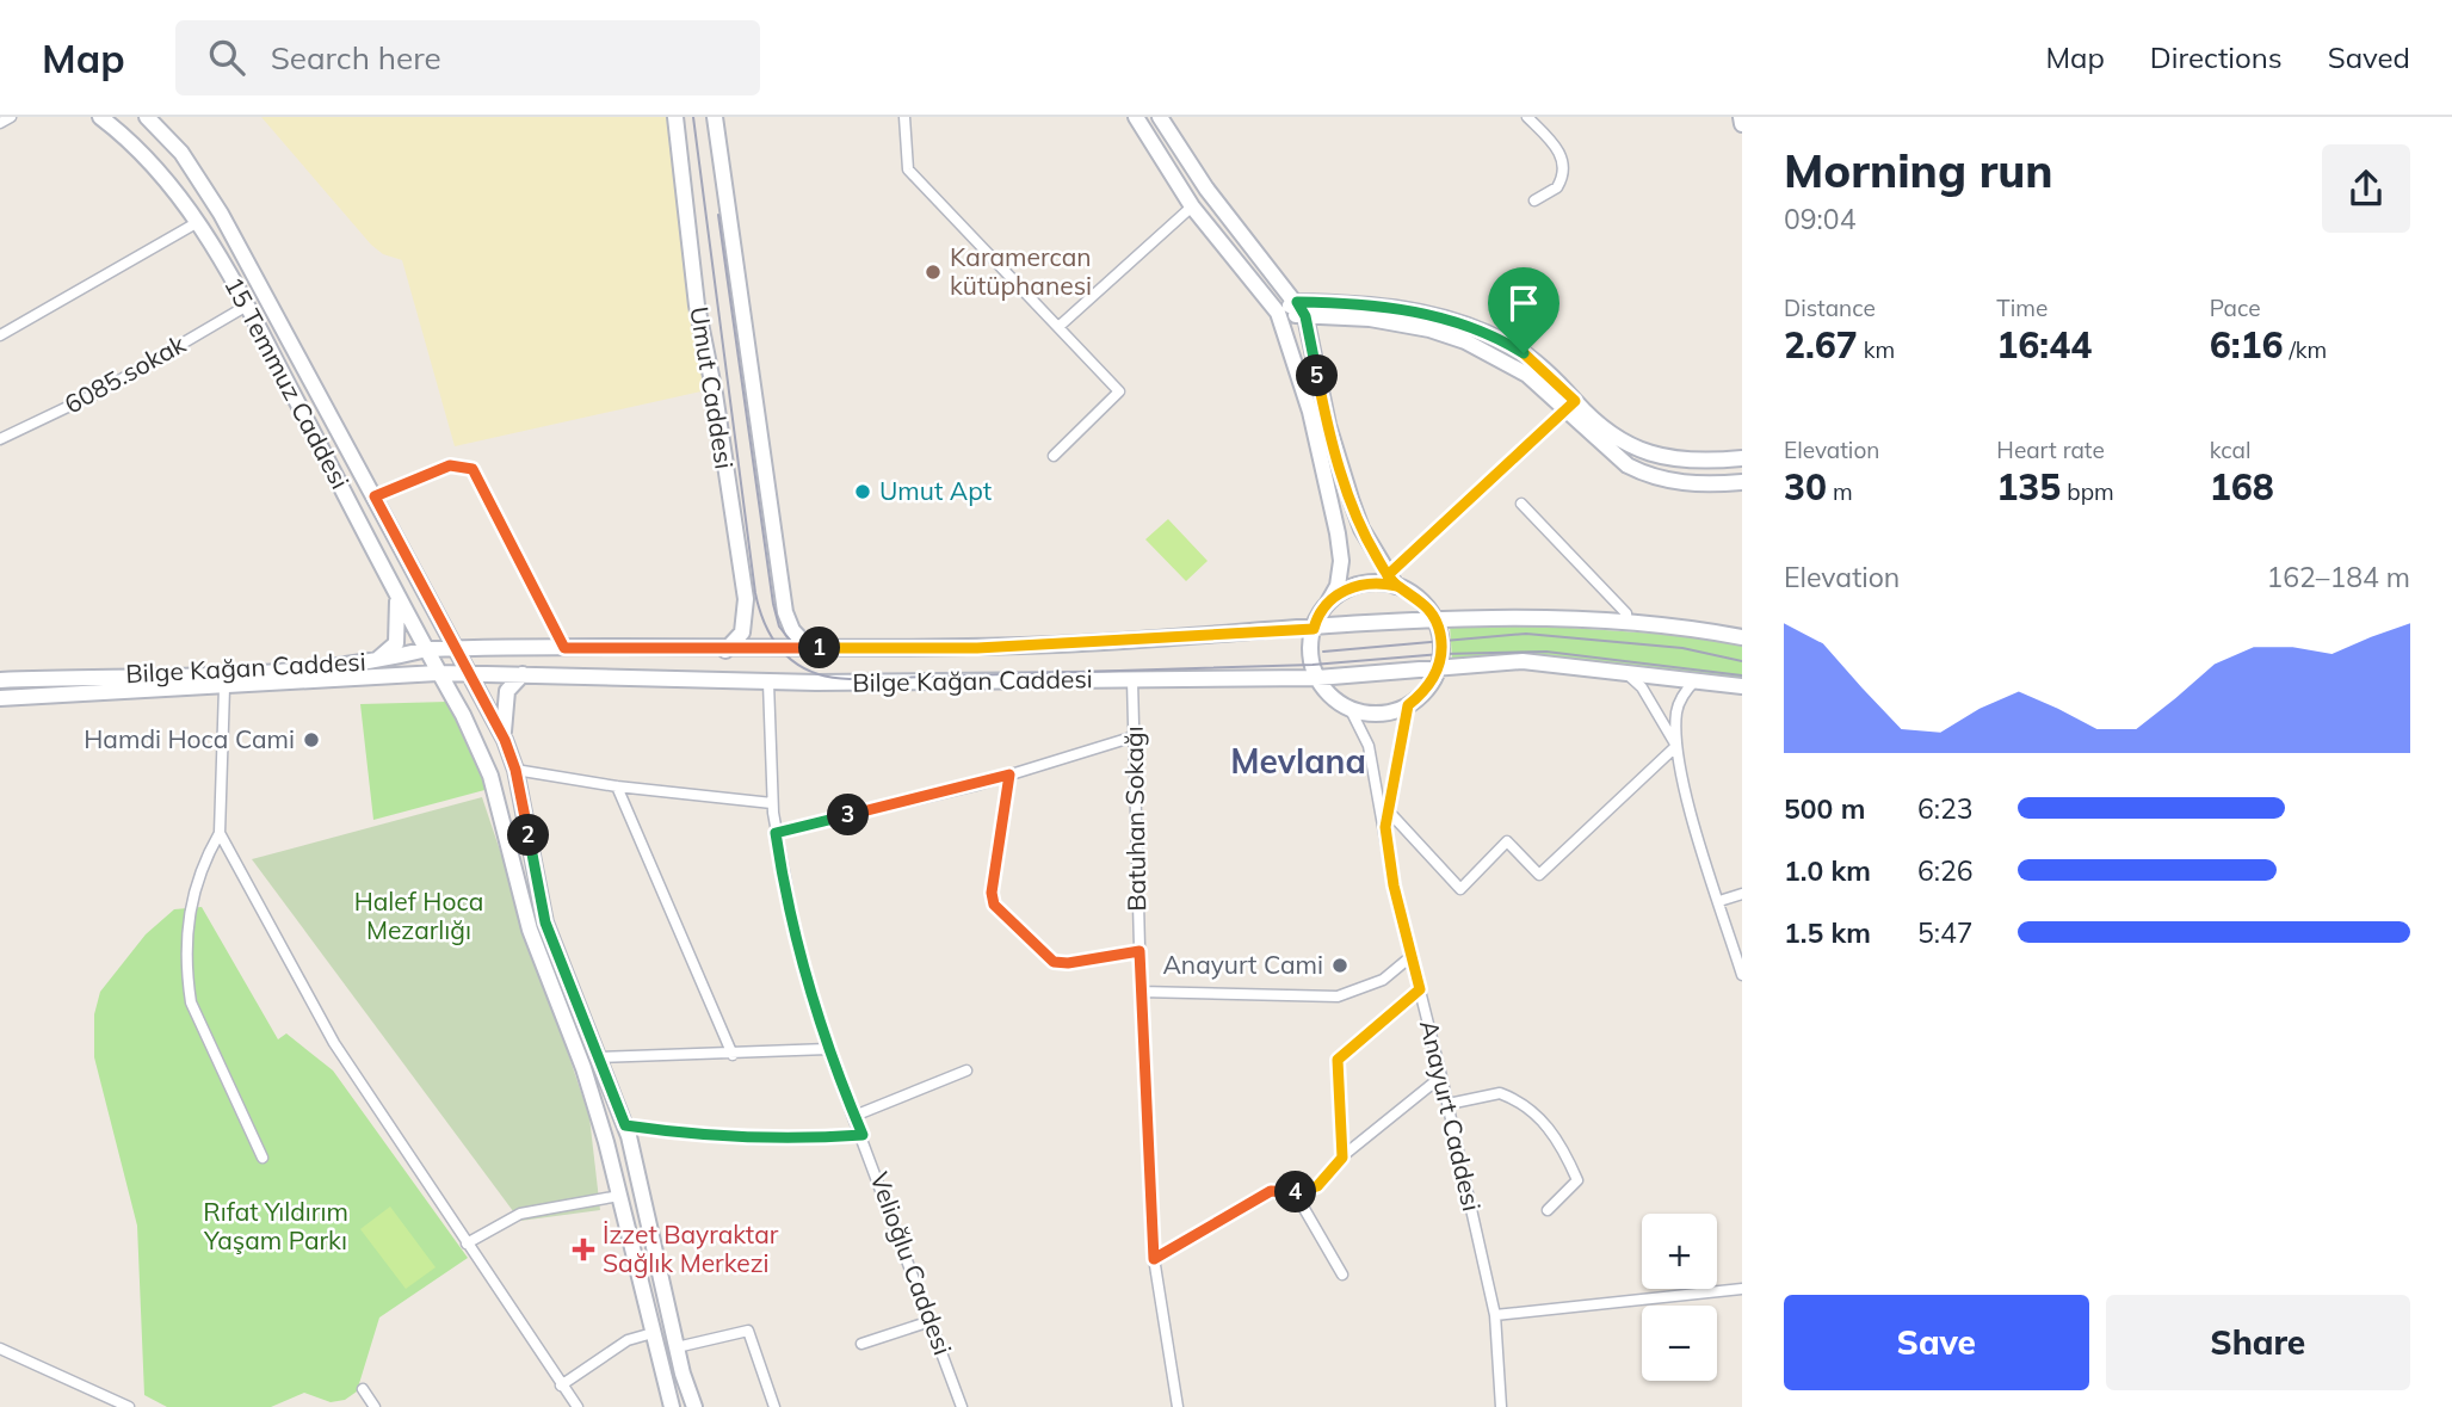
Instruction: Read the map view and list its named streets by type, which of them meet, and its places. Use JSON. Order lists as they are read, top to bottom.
{
  "streets": {
    "street": [
      "6085.sokak",
      "15 Temmuz Caddesi",
      "Umut Caddesi",
      "Bilge Kağan Caddesi",
      "Batuhan Sokağı",
      "Anayurt Caddesi",
      "Velioğlu Caddesi"
    ]
  },
  "crossings": [
    ["6085.sokak", "15 Temmuz Caddesi"],
    ["15 Temmuz Caddesi", "Bilge Kağan Caddesi"],
    ["Umut Caddesi", "Bilge Kağan Caddesi"],
    ["Bilge Kağan Caddesi", "Batuhan Sokağı"],
    ["Bilge Kağan Caddesi", "Velioğlu Caddesi"]
  ],
  "districts": ["Mevlana"],
  "parks": ["Halef Hoca Mezarlığı", "Rıfat Yıldırım Yaşam Parkı"],
  "places": {
    "other": [
      "Karamercan kütüphanesi",
      "Umut Apt",
      "Hamdi Hoca Cami",
      "Anayurt Cami"
    ],
    "health": ["İzzet Bayraktar Sağlık Merkezi"]
  },
  "page": {
    "header": "Map",
    "search": "Search here",
    "nav": ["Map", "Directions", "Saved"],
    "heading": ["Morning run", "09:04"],
    "stats": [
      ["Distance", "2.67 km"],
      ["Time", "16:44"],
      ["Pace", "6:16 /km"],
      ["Elevation", "30 m"],
      ["Heart rate", "135 bpm"],
      ["kcal", "168"]
    ],
    "pins": [
      "5",
      "1",
      "3",
      "2",
      "4"
    ],
    "chart": ["Elevation", "162–184 m"],
    "list": [
      {
        "name": "500 m",
        "note": "6:23"
      },
      {
        "name": "1.0 km",
        "note": "6:26"
      },
      {
        "name": "1.5 km",
        "note": "5:47"
      }
    ],
    "map_buttons": ["+", "−"],
    "buttons": ["Save", "Share"]
  }
}
